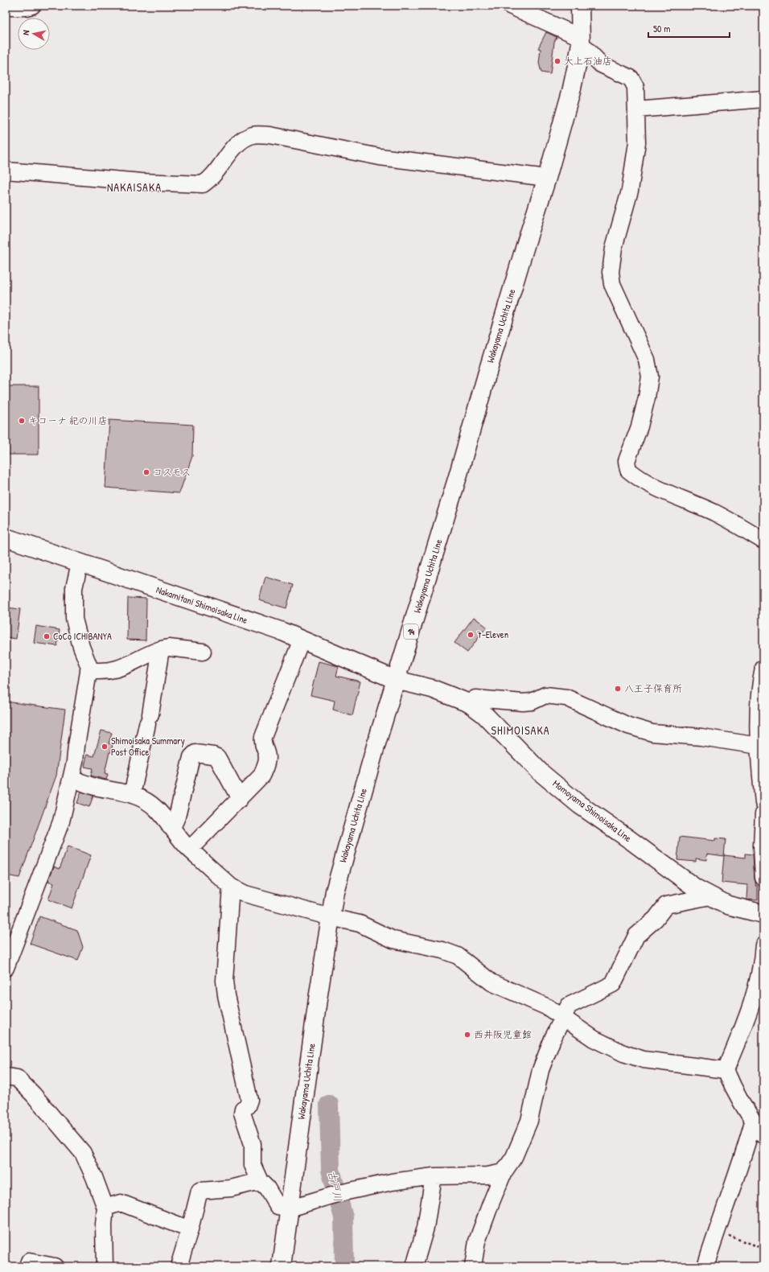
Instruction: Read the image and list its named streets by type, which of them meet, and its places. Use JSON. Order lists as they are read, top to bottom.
{
  "streets": {
    "main road": [
      "Wakayama Uchita Line",
      "Nakamitani Shimoisaka Line",
      "14",
      "Momoyama Shimoisaka Line"
    ]
  },
  "crossings": [
    ["Wakayama Uchita Line", "Nakamitani Shimoisaka Line"],
    ["Wakayama Uchita Line", "Momoyama Shimoisaka Line"],
    ["Nakamitani Shimoisaka Line", "Momoyama Shimoisaka Line"]
  ],
  "districts": ["NAKAISAKA", "SHIMOISAKA"],
  "water": ["古戸川"],
  "places": [
    "大上石油店",
    "キコーナ 紀の川店",
    "コスモス",
    "7-Eleven",
    "CoCo ICHIBANYA",
    "八王子保育所",
    "Shimoisaka Summary Post Office",
    "西井阪児童館"
  ],
  "scale_bar": "50 m",
  "north": "left"
}
